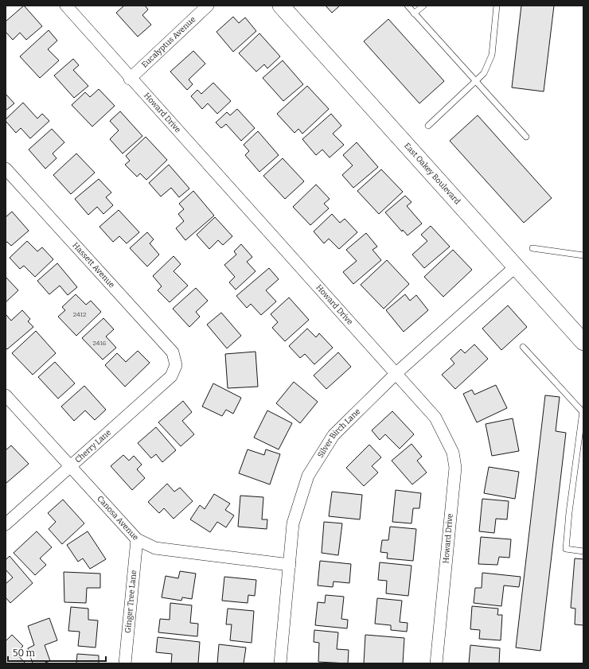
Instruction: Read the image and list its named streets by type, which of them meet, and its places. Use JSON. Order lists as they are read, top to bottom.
{
  "streets": {
    "street": [
      "Eucalyptus Avenue",
      "Howard Drive",
      "East Oakey Boulevard",
      "Hassett Avenue",
      "Silver Birch Lane",
      "Cherry Lane",
      "Canosa Avenue",
      "Ginger Tree Lane"
    ]
  },
  "crossings": [
    ["Eucalyptus Avenue", "Howard Drive"],
    ["Howard Drive", "Silver Birch Lane"],
    ["East Oakey Boulevard", "Silver Birch Lane"],
    ["Hassett Avenue", "Cherry Lane"],
    ["Silver Birch Lane", "Canosa Avenue"],
    ["Cherry Lane", "Canosa Avenue"],
    ["Canosa Avenue", "Ginger Tree Lane"]
  ],
  "house_numbers": ["2412", "2416"],
  "scale_bar": "50 m"
}
